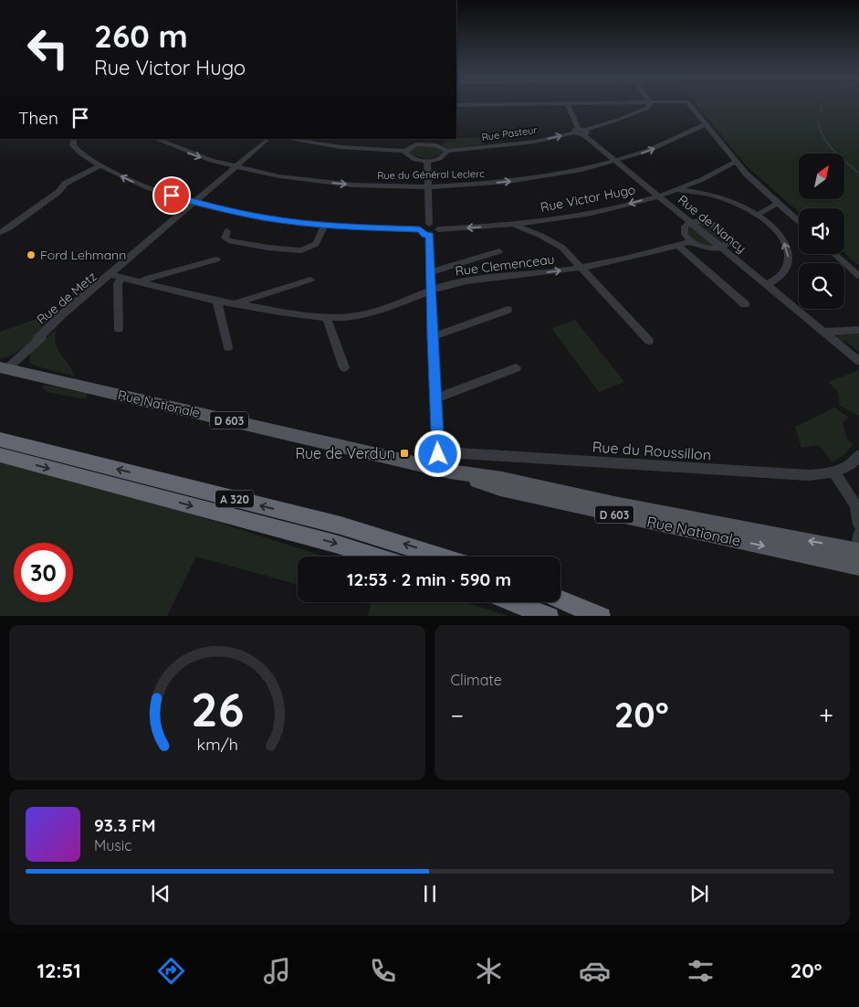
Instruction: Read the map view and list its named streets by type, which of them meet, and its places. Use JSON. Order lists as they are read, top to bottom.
{
  "streets": {
    "highway": ["A 320"],
    "main road": ["Rue Nationale", "D 603"],
    "street": [
      "Rue Pasteur",
      "Rue du Général Leclerc",
      "Rue Victor Hugo",
      "Rue de Nancy",
      "Rue Clemenceau",
      "Rue de Metz",
      "Rue du Roussillon"
    ]
  },
  "crossings": [
    ["Rue Pasteur", "Rue de Nancy"],
    ["Rue du Général Leclerc", "Rue de Nancy"],
    ["Rue du Général Leclerc", "Rue de Metz"],
    ["Rue Victor Hugo", "Rue de Nancy"],
    ["Rue Clemenceau", "Rue de Metz"],
    ["Rue de Metz", "Rue Nationale"]
  ],
  "one_way": ["Rue Pasteur", "Rue Victor Hugo"],
  "places": {
    "other": ["Ford Lehmann"],
    "transit": ["Rue de Verdun"]
  },
  "north": "top right",
  "page": {
    "turn": ["260 m", "Rue Victor Hugo"],
    "then": "Then",
    "limit": "30",
    "trip": "12:53 · 2 min · 590 m",
    "tile": "Climate",
    "heat": ["−", "20°", "+"],
    "song": ["93.3 FM", "Music"],
    "tabs": ["12:51", "20°"],
    "gauge": ["26", "km/h"]
  }
}
